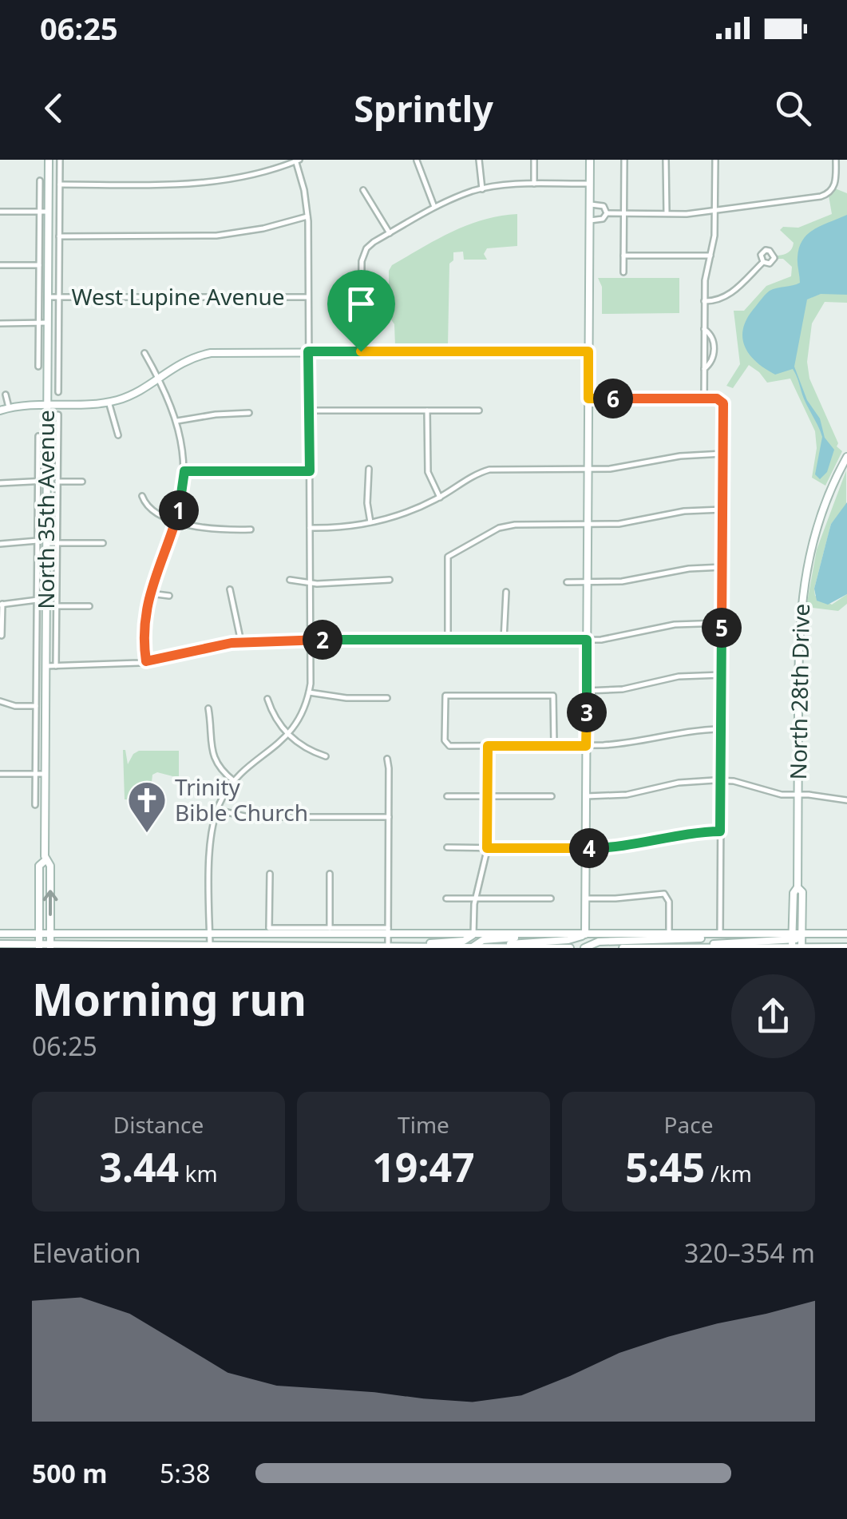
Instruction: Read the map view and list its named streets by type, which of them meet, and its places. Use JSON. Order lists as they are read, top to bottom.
{
  "streets": {
    "main road": ["North 35th Avenue", "North 28th Drive"],
    "street": ["West Lupine Avenue"]
  },
  "crossings": [
    ["West Lupine Avenue", "North 35th Avenue"]
  ],
  "places": {
    "church": ["Trinity Bible Church"]
  },
  "page": {
    "status": "06:25",
    "header": "Sprintly",
    "pins": [
      "6",
      "1",
      "5",
      "2",
      "3",
      "4"
    ],
    "heading": ["Morning run", "06:25"],
    "stats": [
      ["Distance", "3.44 km"],
      ["Time", "19:47"],
      ["Pace", "5:45 /km"]
    ],
    "chart": ["Elevation", "320–354 m"],
    "list": [
      {
        "name": "500 m",
        "note": "5:38"
      }
    ]
  }
}
